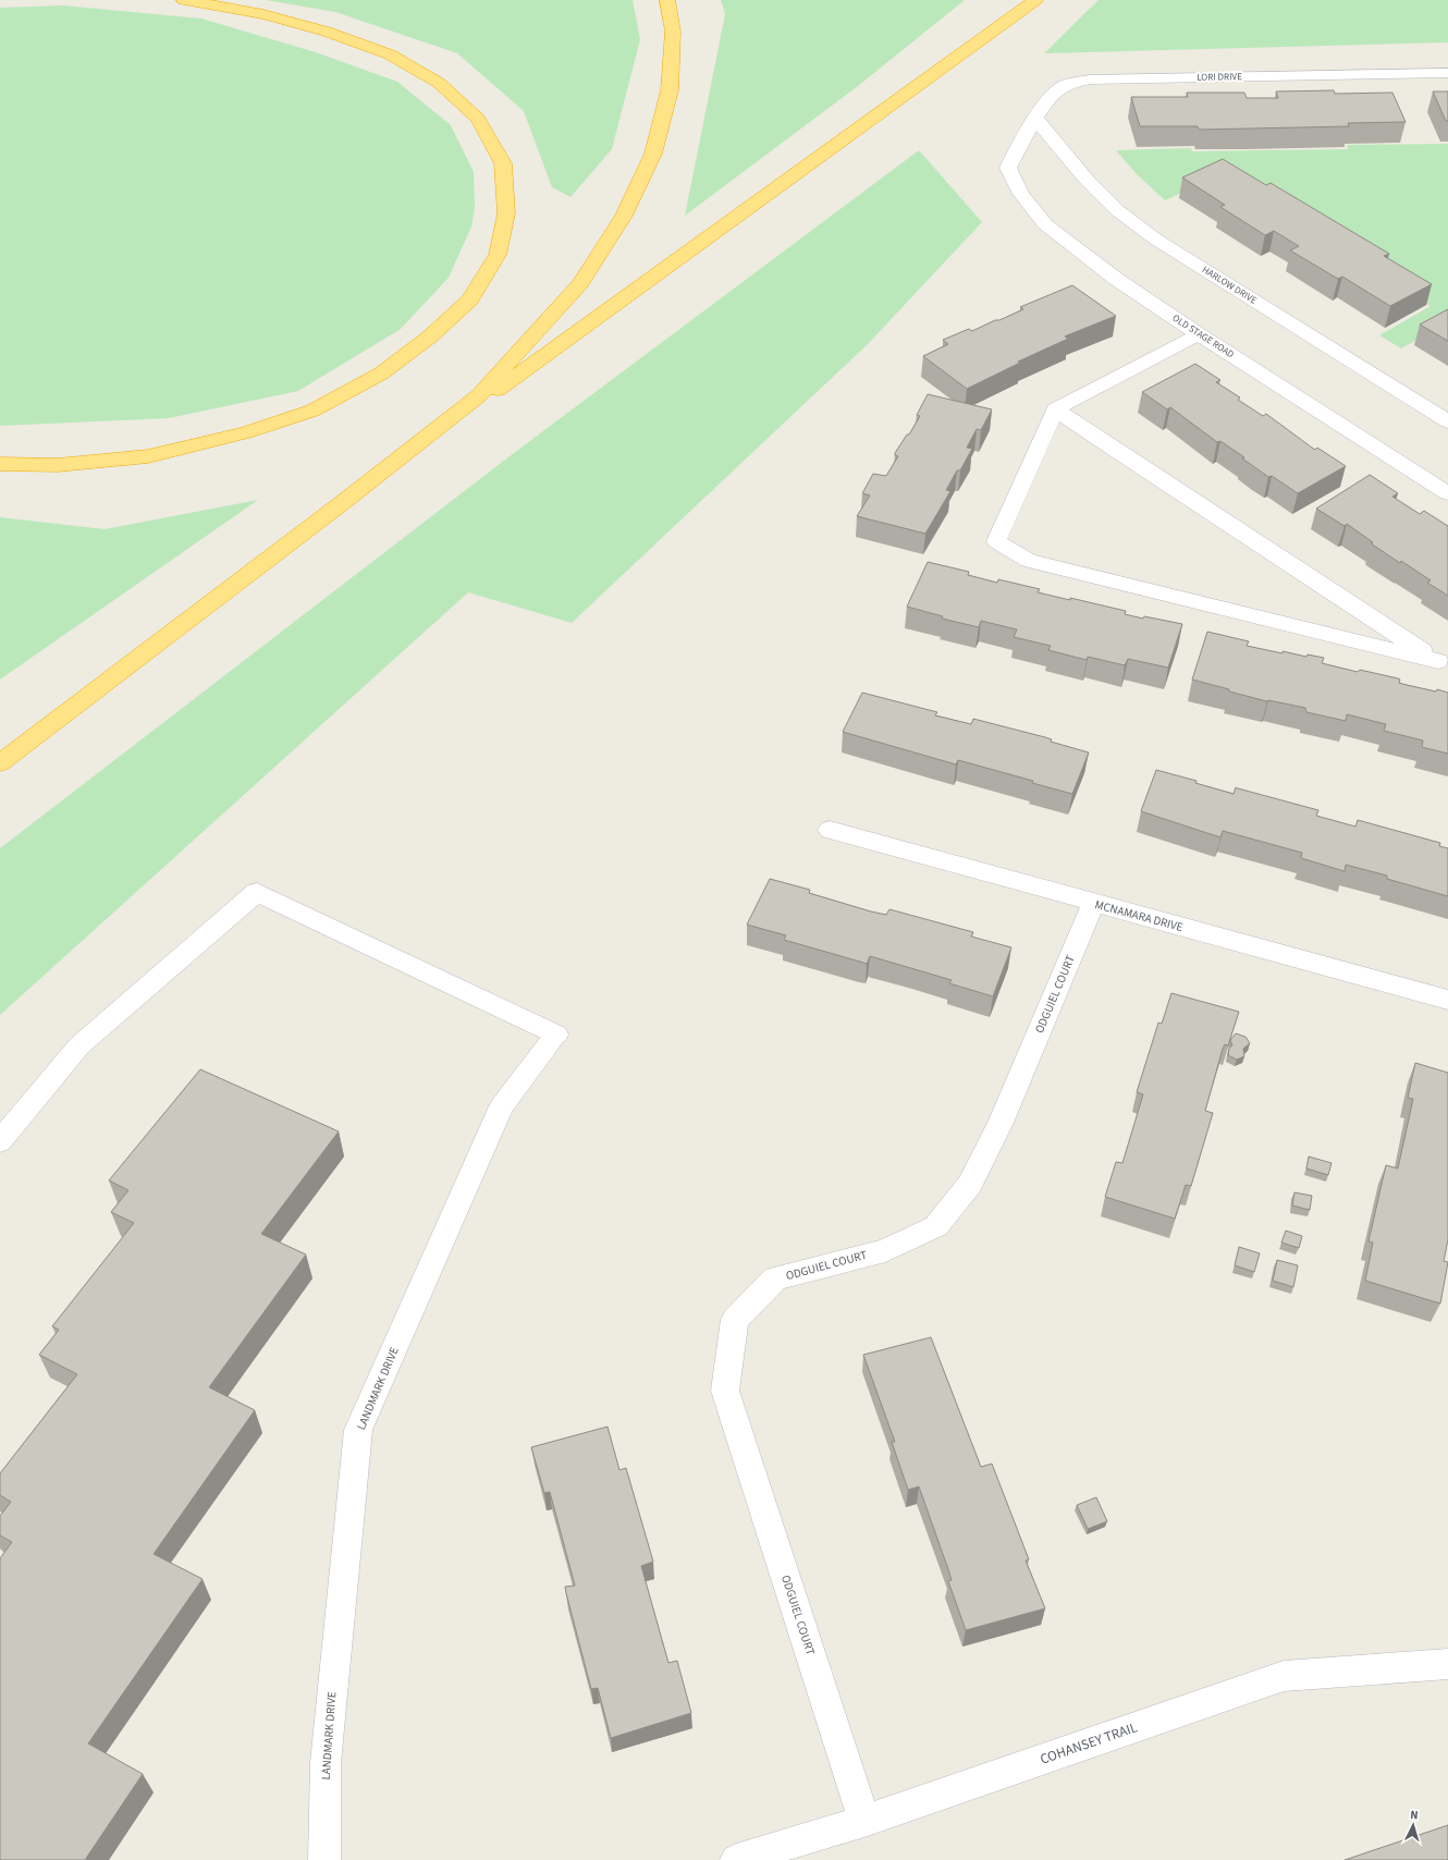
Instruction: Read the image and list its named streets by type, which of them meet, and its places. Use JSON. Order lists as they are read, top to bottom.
{
  "streets": {
    "street": [
      "LORI DRIVE",
      "HARLOW DRIVE",
      "OLD STAGE ROAD",
      "MCNAMARA DRIVE",
      "ODGUIEL COURT",
      "LANDMARK DRIVE",
      "COHANSEY TRAIL"
    ]
  },
  "crossings": [
    ["LORI DRIVE", "HARLOW DRIVE"],
    ["LORI DRIVE", "OLD STAGE ROAD"],
    ["MCNAMARA DRIVE", "ODGUIEL COURT"],
    ["ODGUIEL COURT", "COHANSEY TRAIL"]
  ],
  "north": "top"
}
